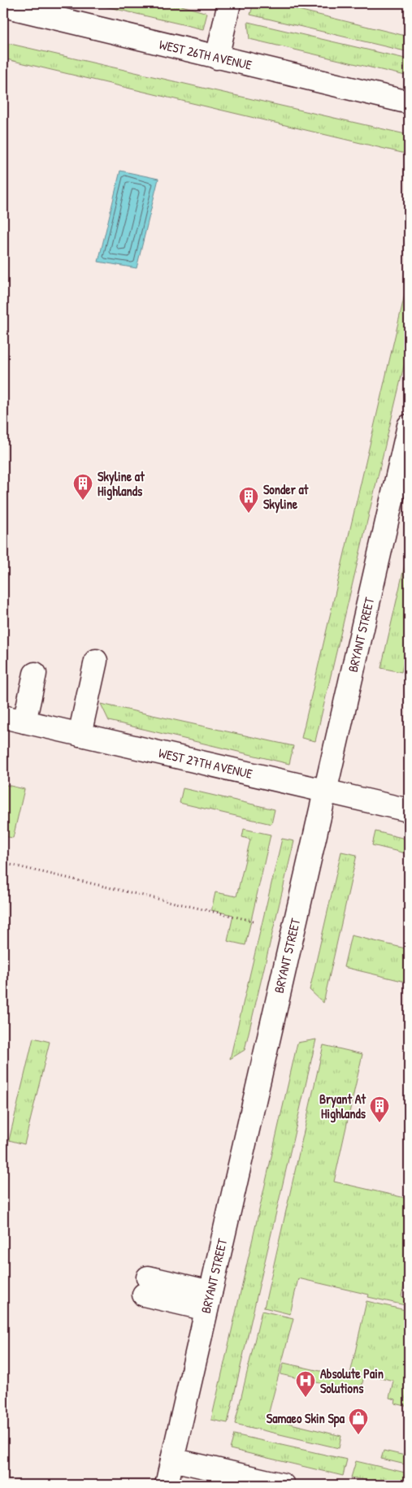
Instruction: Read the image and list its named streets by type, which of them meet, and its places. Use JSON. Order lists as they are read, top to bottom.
{
  "streets": {
    "street": ["WEST 26TH AVENUE", "BRYANT STREET", "WEST 27TH AVENUE"]
  },
  "crossings": [
    ["BRYANT STREET", "WEST 27TH AVENUE"]
  ],
  "places": {
    "building": ["Skyline at Highlands", "Sonder at Skyline", "Bryant At Highlands"],
    "hospital": ["Absolute Pain Solutions"],
    "shop": ["Samaeo Skin Spa"]
  }
}
